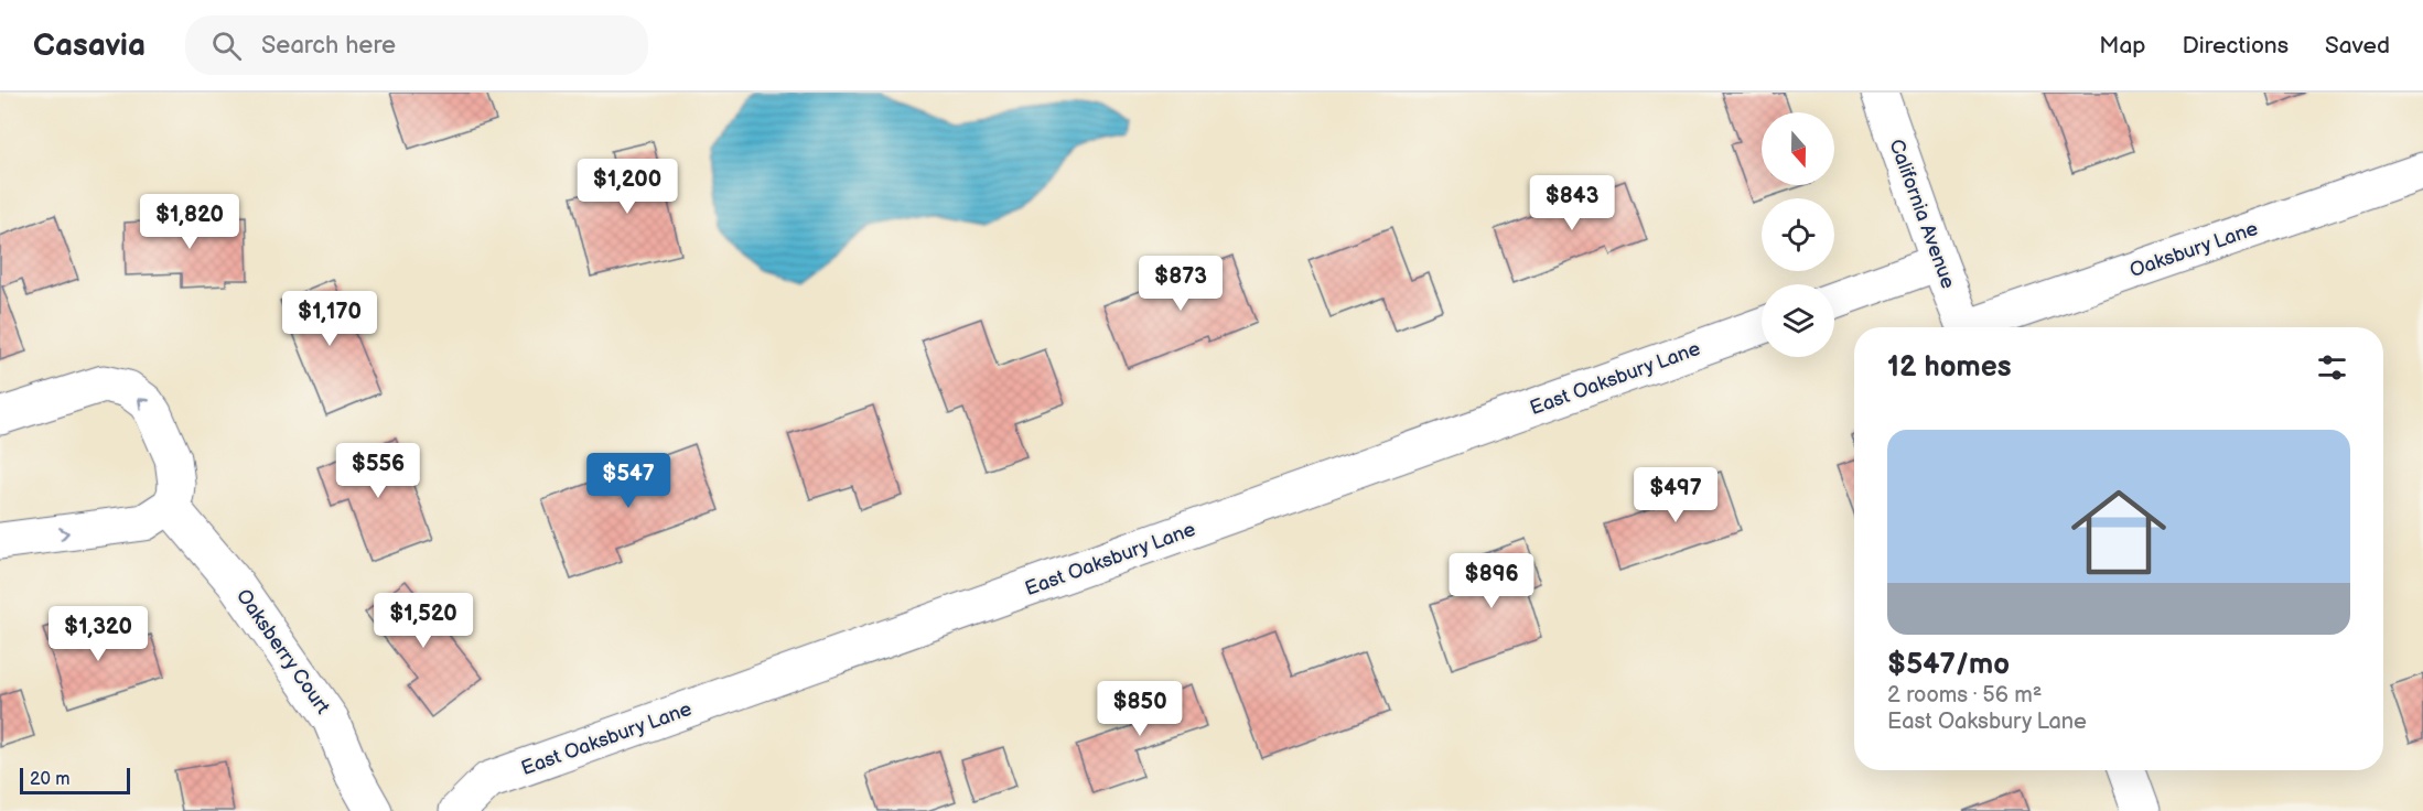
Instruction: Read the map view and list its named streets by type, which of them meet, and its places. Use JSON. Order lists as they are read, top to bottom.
{
  "streets": {
    "street": [
      "California Avenue",
      "Oaksbury Lane",
      "East Oaksbury Lane",
      "Oaksberry Court"
    ]
  },
  "scale_bar": "20 m",
  "north": "bottom",
  "page": {
    "header": "Casavia",
    "search": "Search here",
    "nav": ["Map", "Directions", "Saved"],
    "price": [
      "$1,200",
      "$843",
      "$1,820",
      "$873",
      "$1,170",
      "$556",
      "$547",
      "$497",
      "$896",
      "$1,520",
      "$1,320",
      "$850"
    ],
    "heading": "12 homes",
    "list": [
      {
        "name": "$547/mo",
        "note": "2 rooms · 56 m² · East Oaksbury Lane"
      }
    ],
    "scale": "20 m"
  }
}
